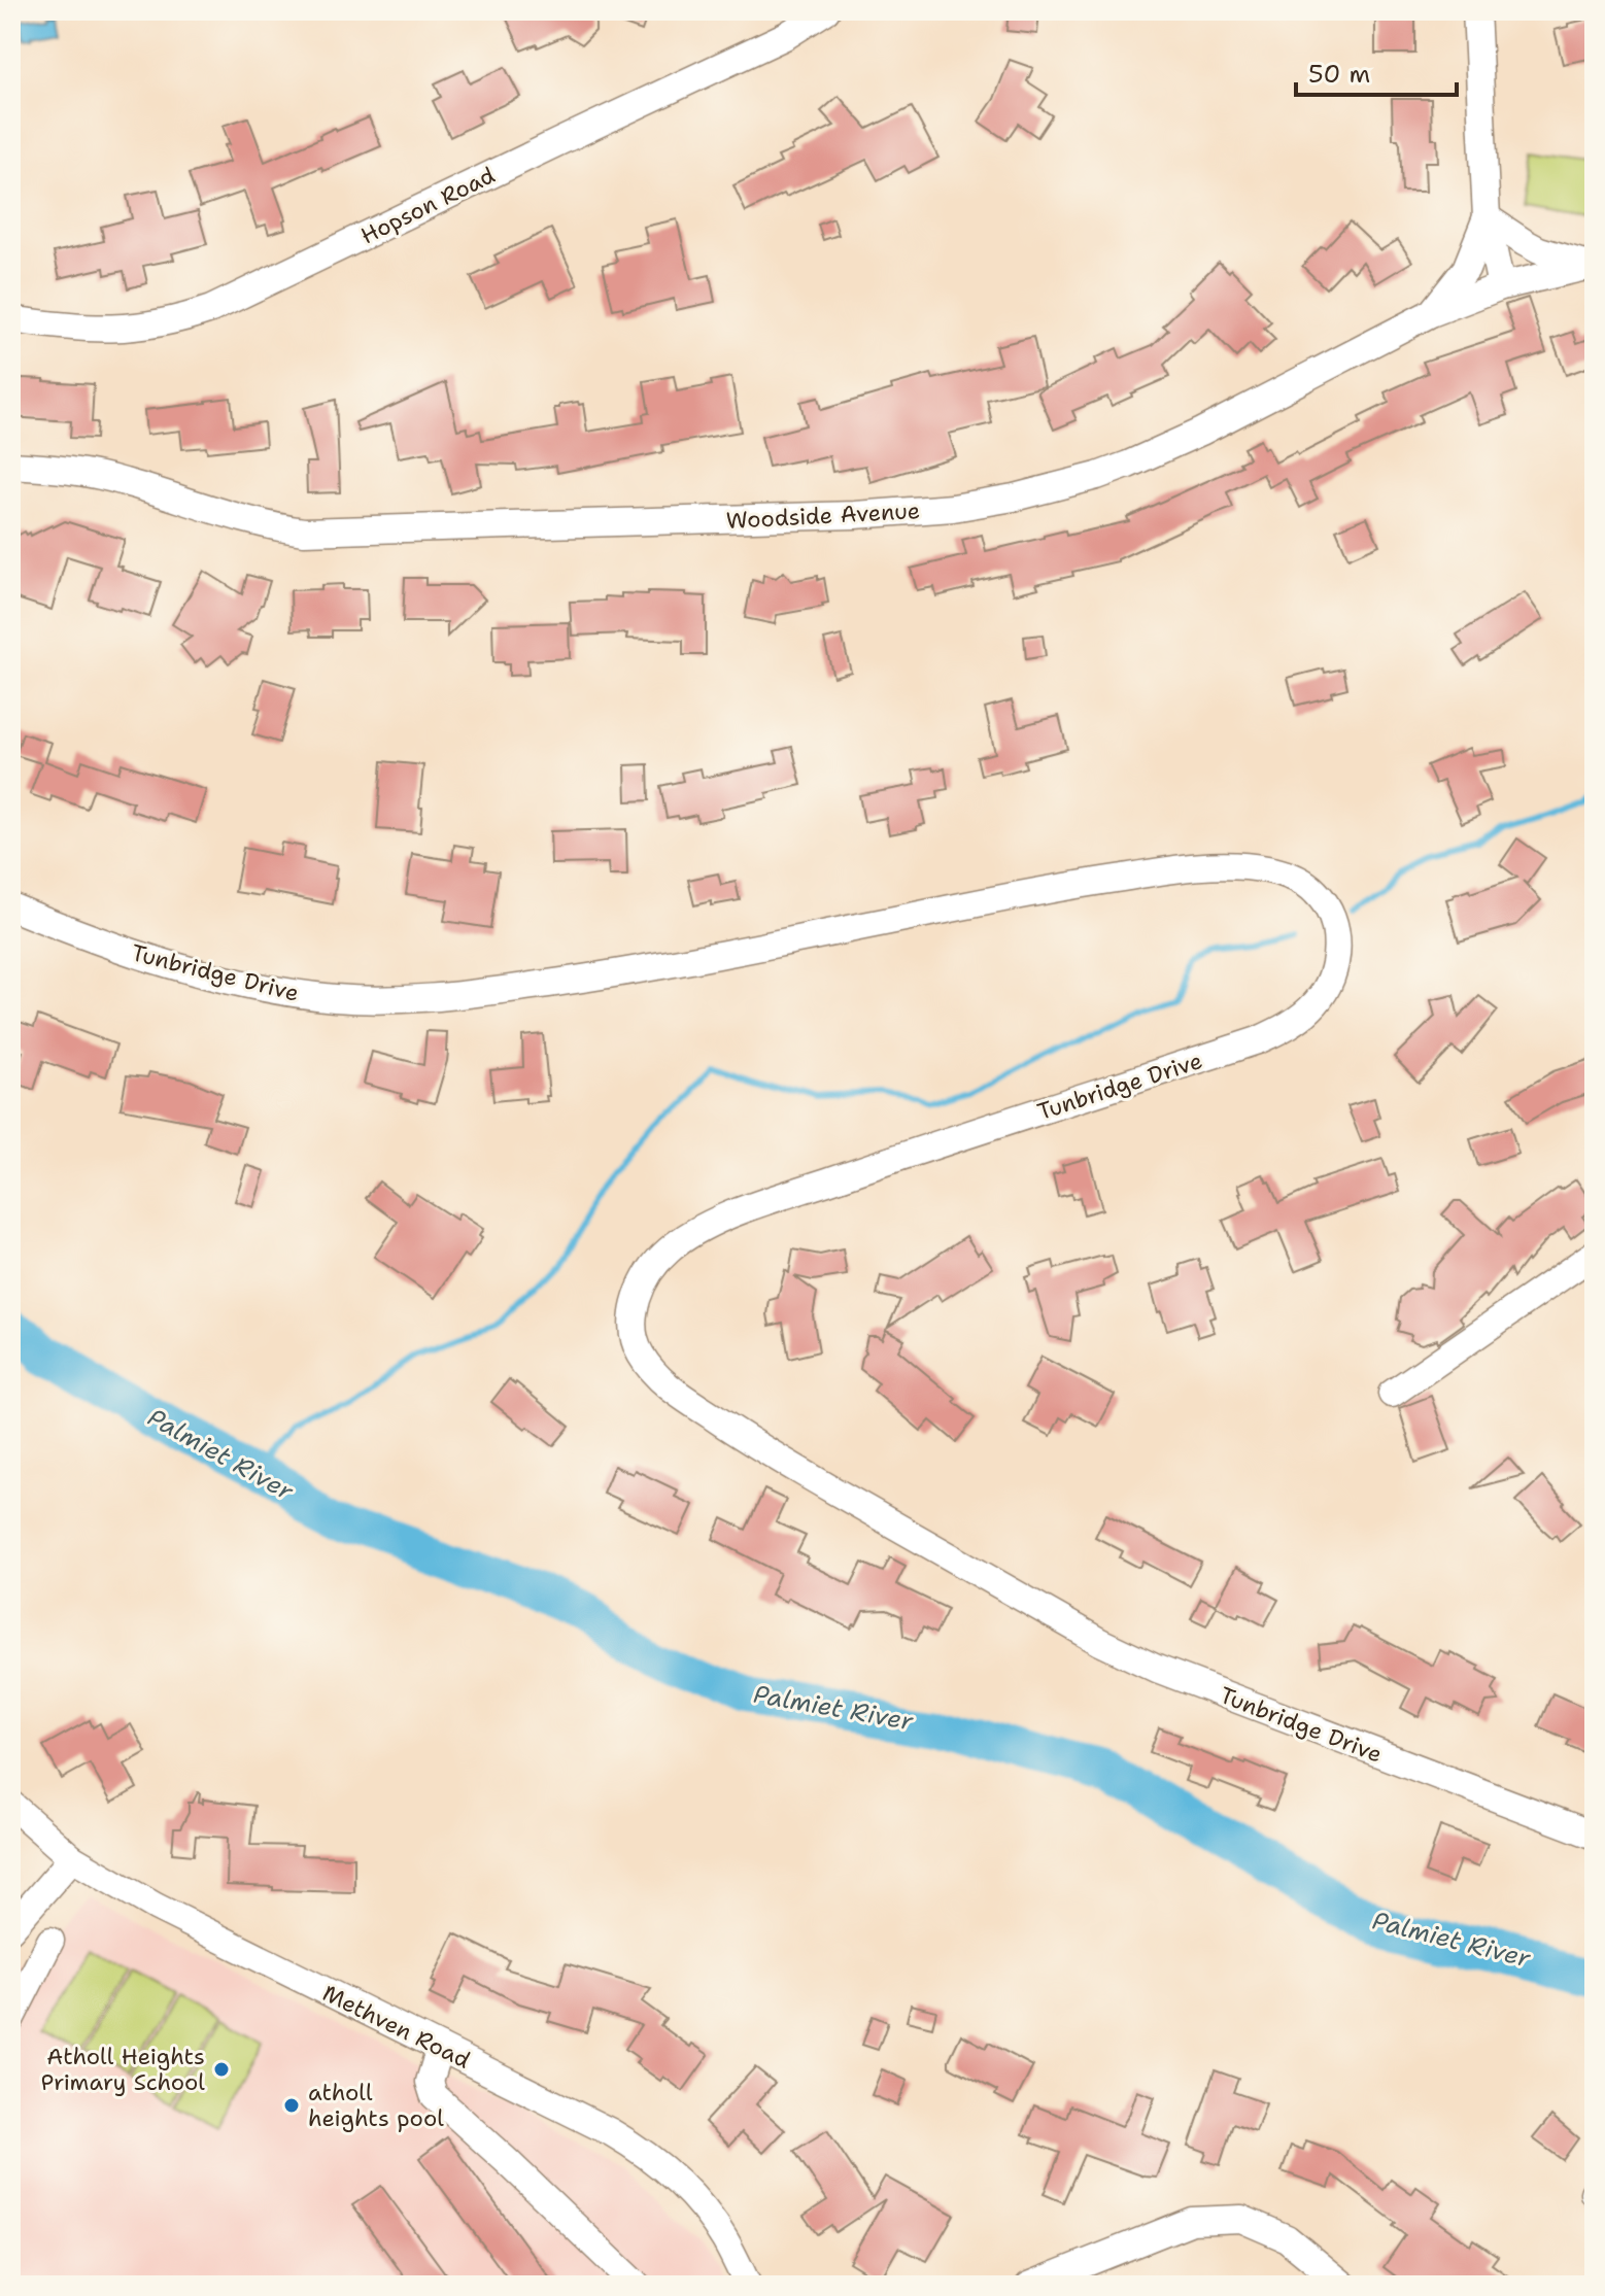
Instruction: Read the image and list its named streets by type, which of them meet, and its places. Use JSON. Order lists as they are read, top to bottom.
{
  "streets": {
    "street": [
      "Hopson Road",
      "Woodside Avenue",
      "Tunbridge Drive",
      "Methven Road"
    ]
  },
  "water": ["Palmiet River"],
  "places": ["Atholl Heights Primary School", "atholl heights pool"],
  "scale_bar": "50 m"
}
